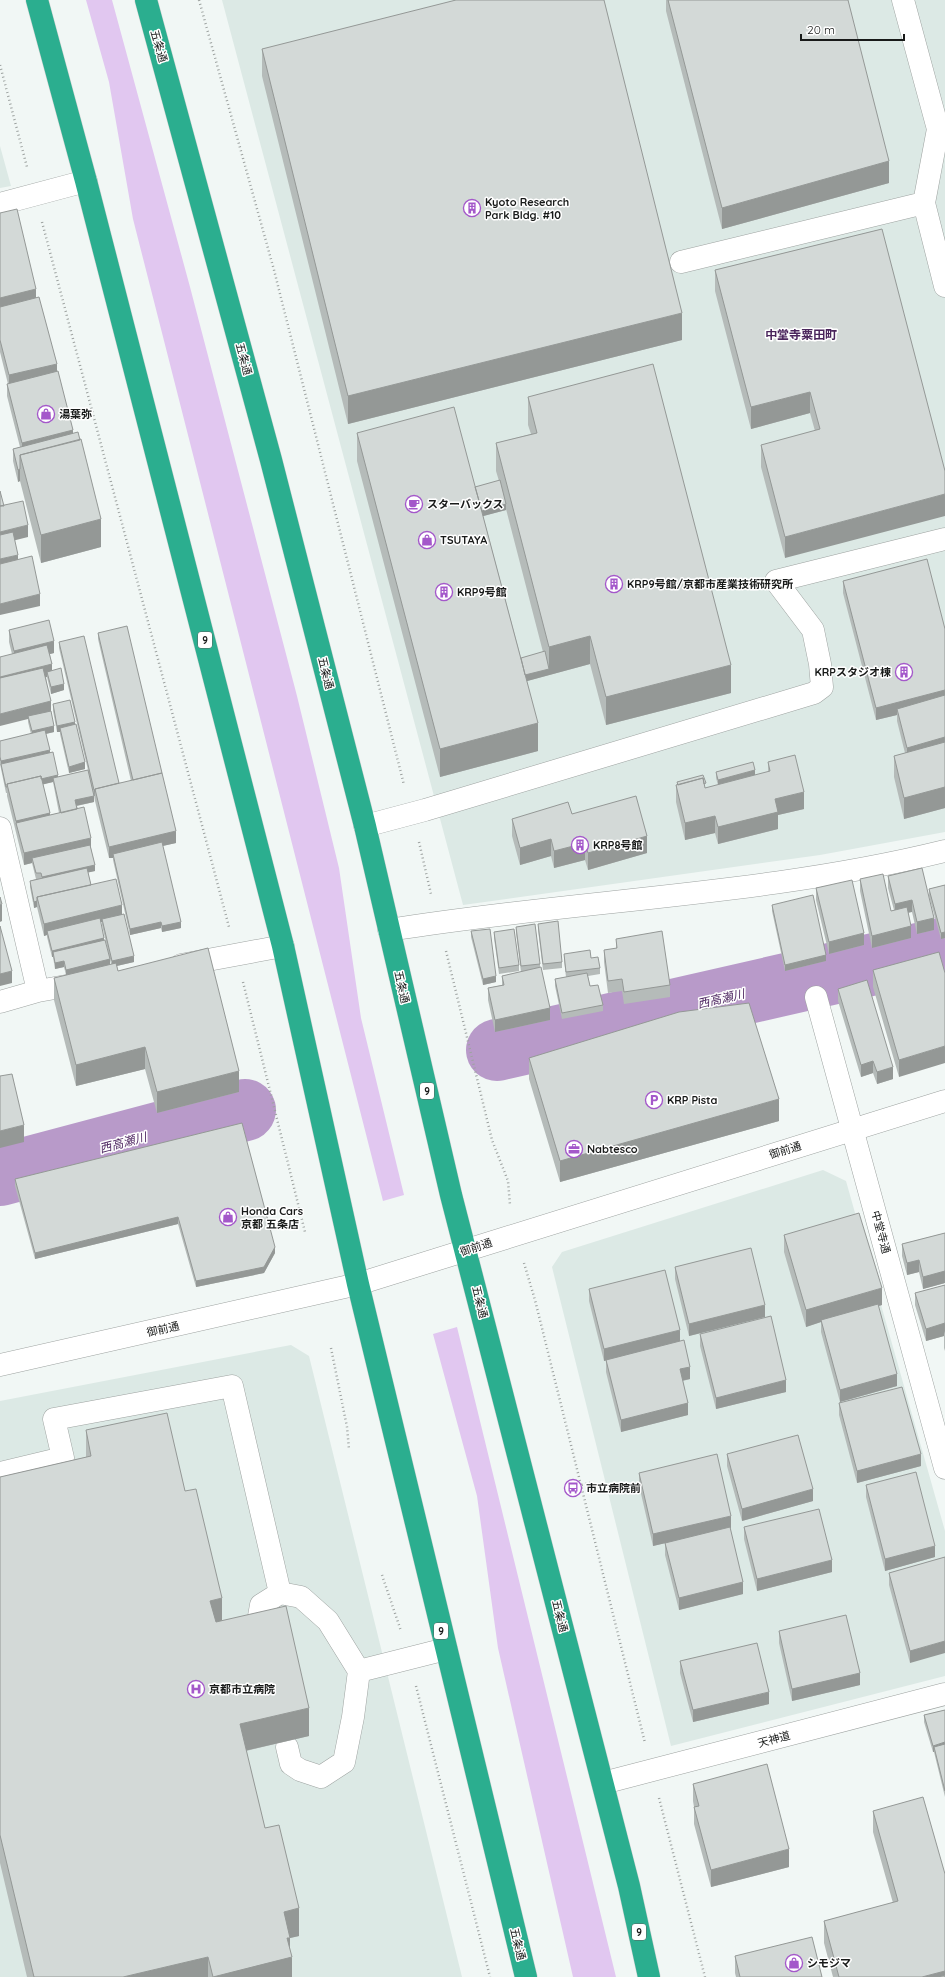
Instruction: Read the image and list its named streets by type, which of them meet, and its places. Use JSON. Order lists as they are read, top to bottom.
{
  "streets": {
    "highway": ["五条通", "9"],
    "street": ["御前通", "中堂寺通", "天神道"]
  },
  "crossings": [
    ["五条通", "御前通"],
    ["五条通", "天神道"],
    ["御前通", "中堂寺通"]
  ],
  "districts": ["中堂寺粟田町"],
  "water": ["西高瀬川"],
  "places": {
    "building": [
      "Kyoto Research Park Bldg. #10",
      "KRP9号館/京都市産業技術研究所",
      "KRP9号館",
      "KRPスタジオ棟",
      "KRP8号館"
    ],
    "shop": [
      "湯葉弥",
      "TSUTAYA",
      "Honda Cars 京都 五条店",
      "シモジマ"
    ],
    "cafe": ["スターバックス"],
    "parking": ["KRP Pista"],
    "office": ["Nabtesco"],
    "bus stop": ["市立病院前"],
    "hospital": ["京都市立病院"]
  },
  "scale_bar": "20 m"
}
